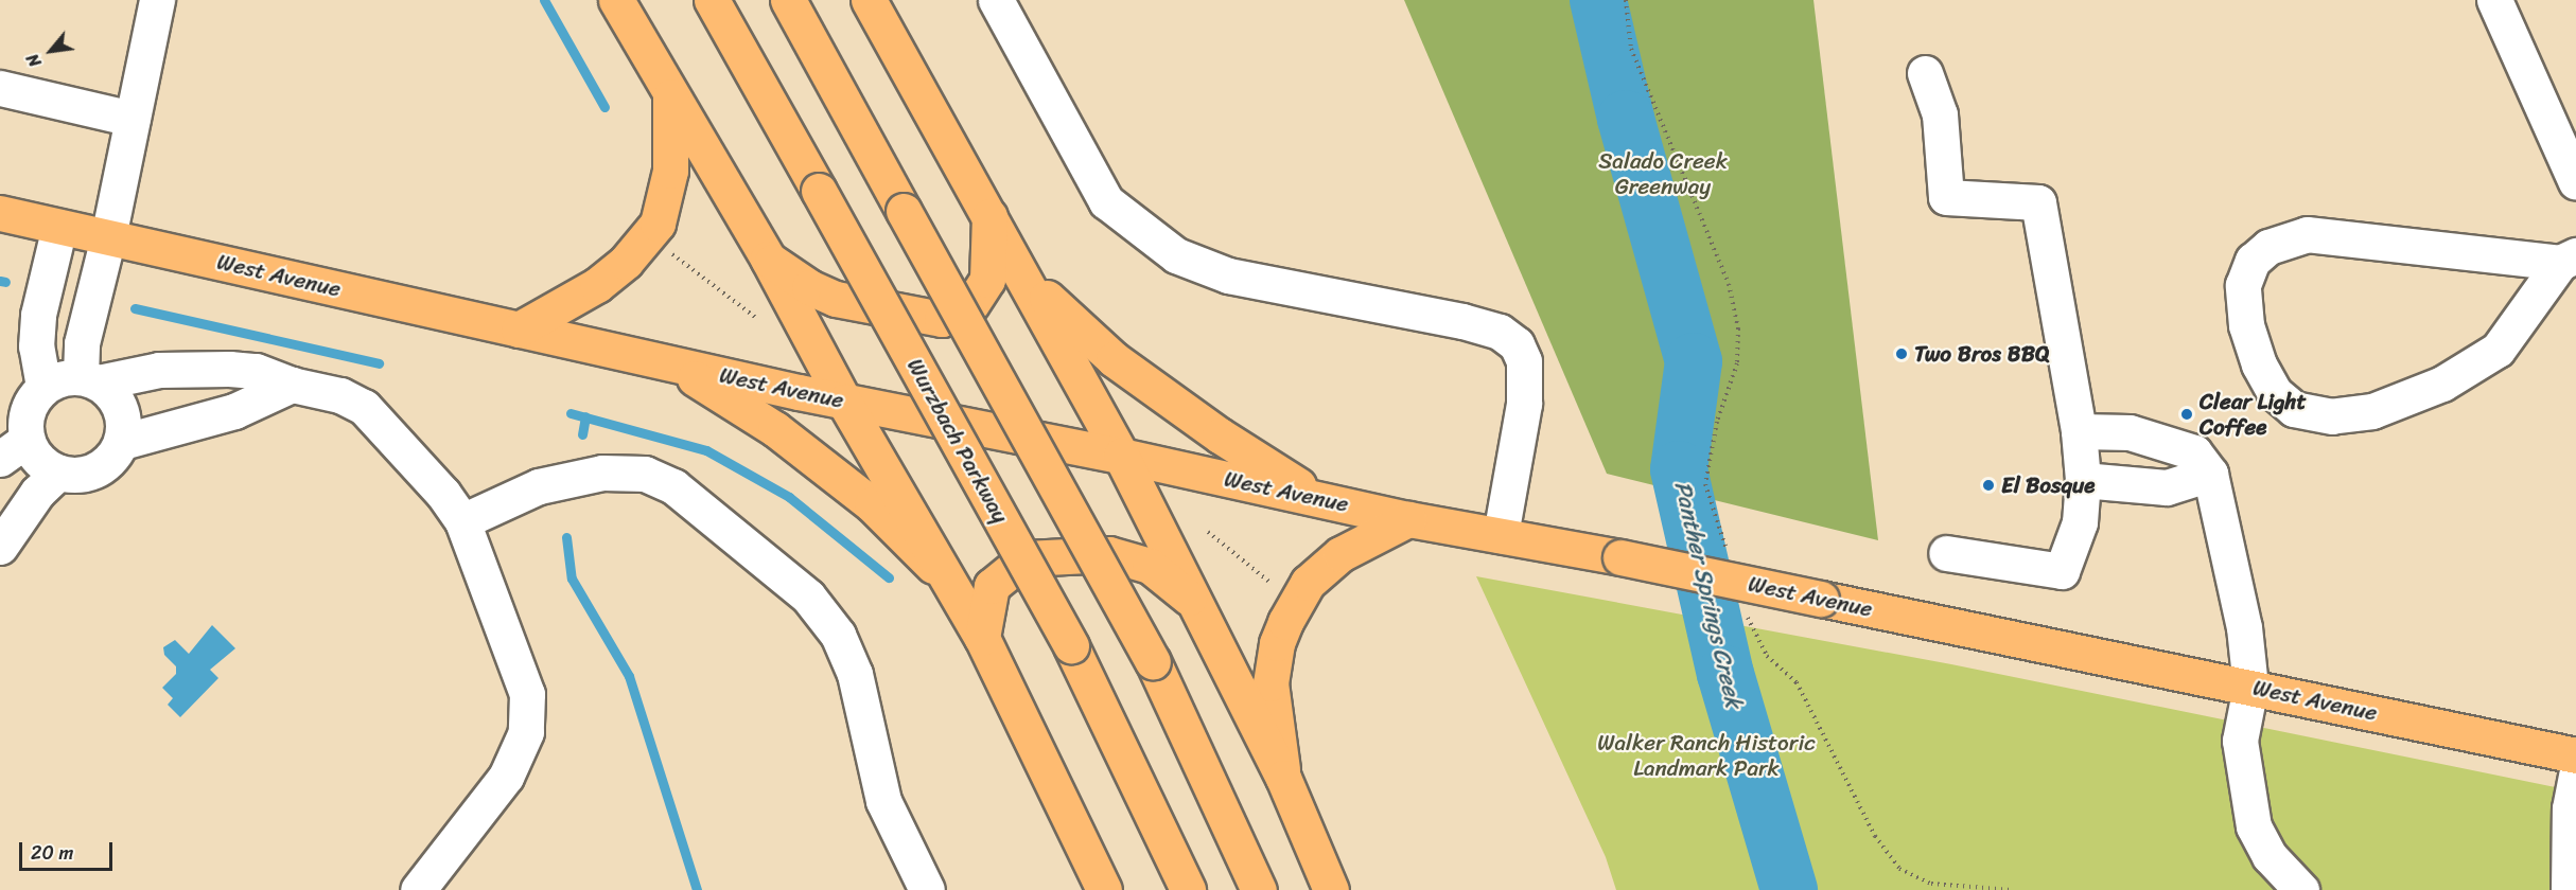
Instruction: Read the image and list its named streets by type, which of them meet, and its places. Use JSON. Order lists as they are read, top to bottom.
{
  "streets": {
    "main road": ["West Avenue", "Wurzbach Parkway"]
  },
  "water": ["Panther Springs Creek"],
  "parks": ["Salado Creek Greenway", "Walker Ranch Historic Landmark Park"],
  "places": ["Two Bros BBQ", "Clear Light Coffee", "El Bosque"],
  "scale_bar": "20 m",
  "north": "bottom left"
}
